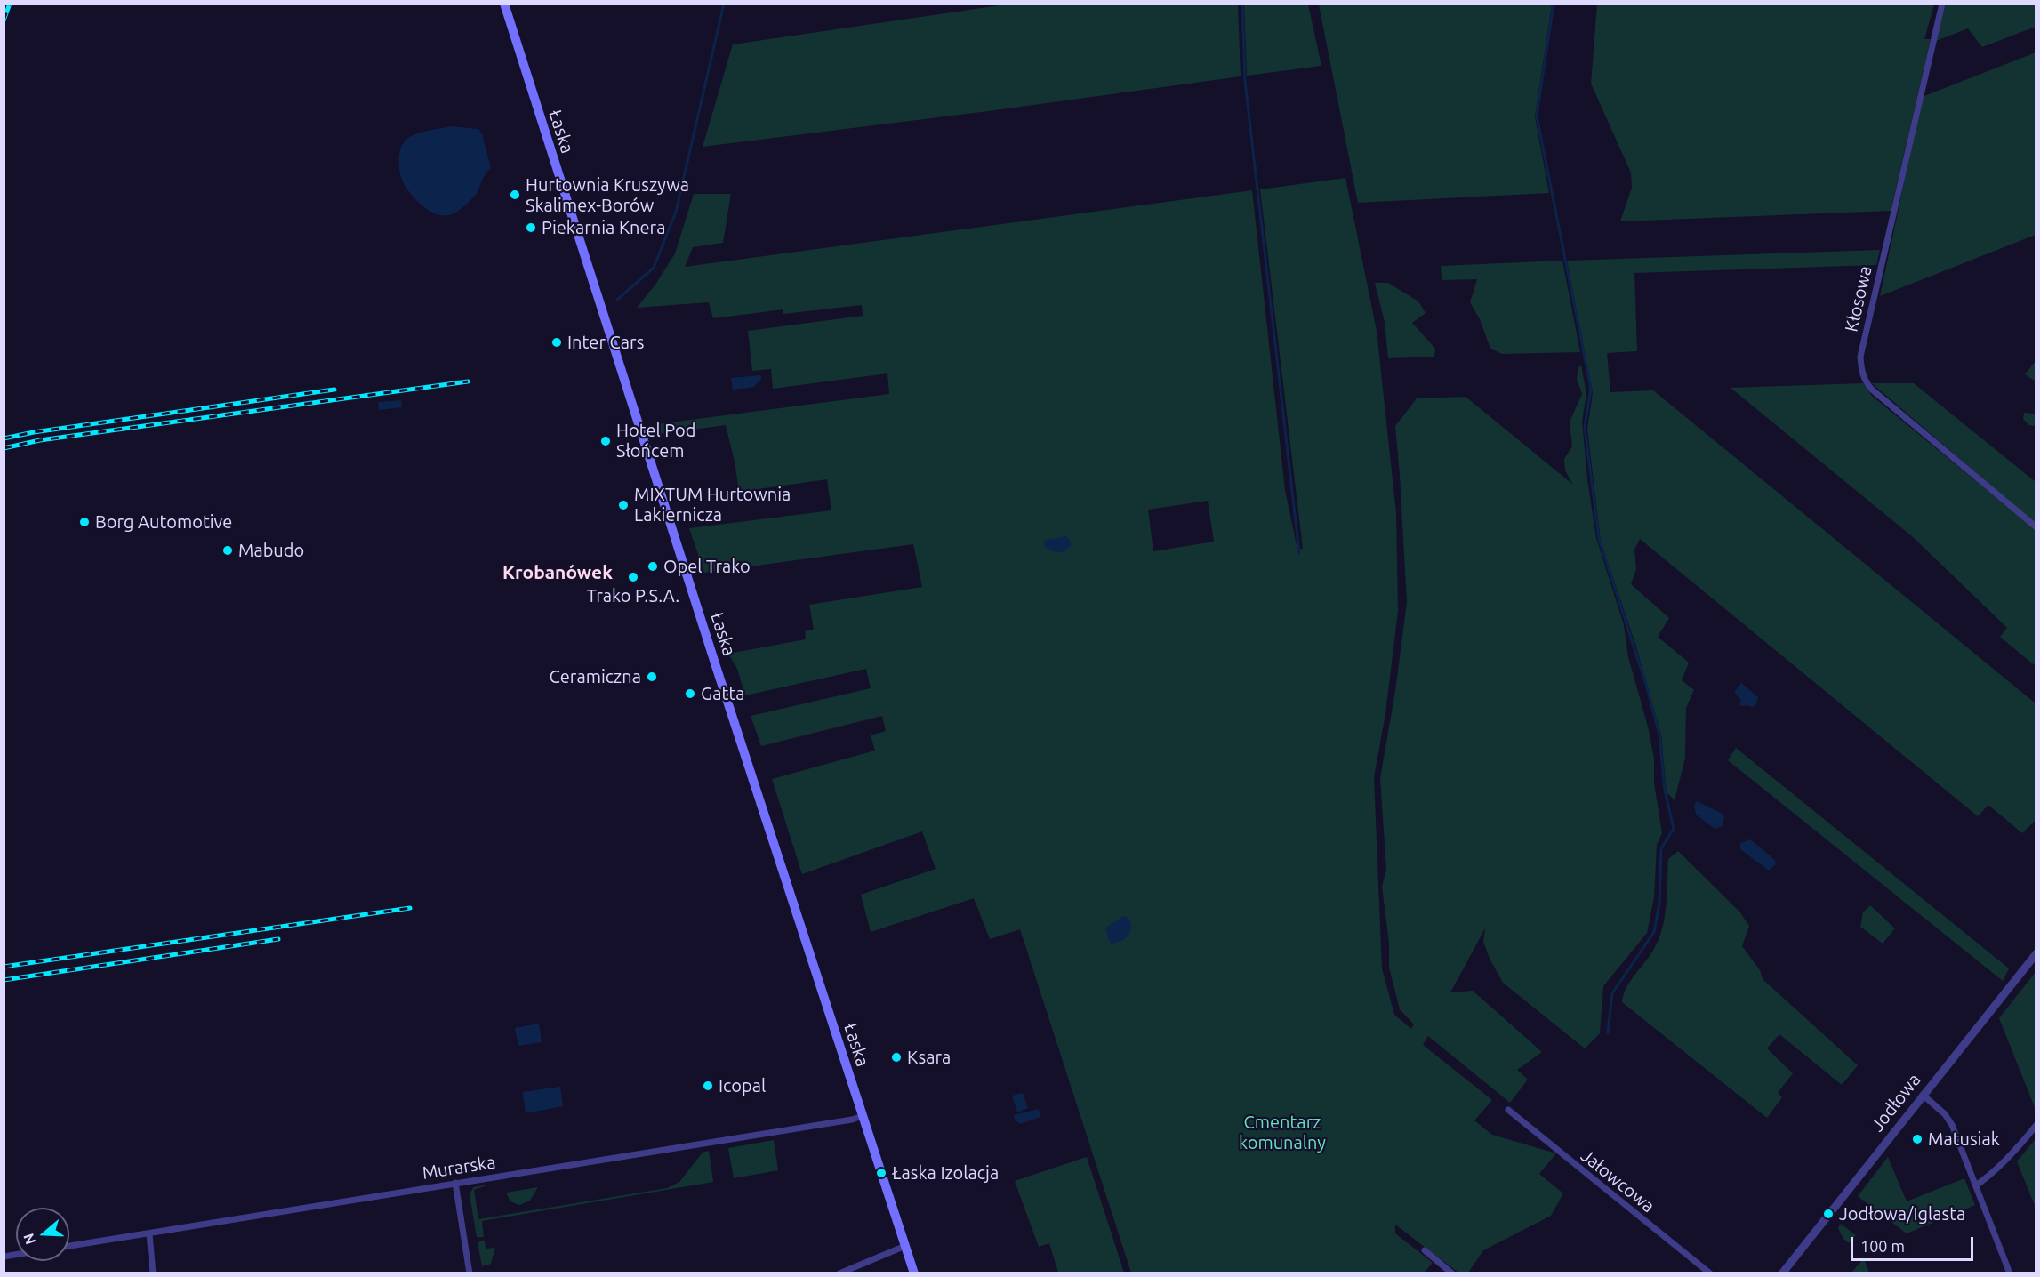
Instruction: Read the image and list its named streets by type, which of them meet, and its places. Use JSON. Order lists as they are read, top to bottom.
{
  "streets": {
    "main road": ["Łaska"],
    "street": [
      "Kłosowa",
      "Jodłowa",
      "Murarska",
      "Jałowcowa"
    ]
  },
  "crossings": [
    ["Łaska", "Murarska"]
  ],
  "districts": ["Krobanówek"],
  "parks": ["Cmentarz komunalny"],
  "places": [
    "Hurtownia Kruszywa Skalimex-Borów",
    "Piekarnia Knera",
    "Inter Cars",
    "Hotel Pod Słońcem",
    "MIXTUM Hurtownia Lakiernicza",
    "Borg Automotive",
    "Mabudo",
    "Opel Trako",
    "Trako P.S.A.",
    "Ceramiczna",
    "Gatta",
    "Ksara",
    "Icopal",
    "Matusiak",
    "Łaska Izolacja",
    "Jodłowa/Iglasta"
  ],
  "scale_bar": "100 m",
  "north": "left"
}
